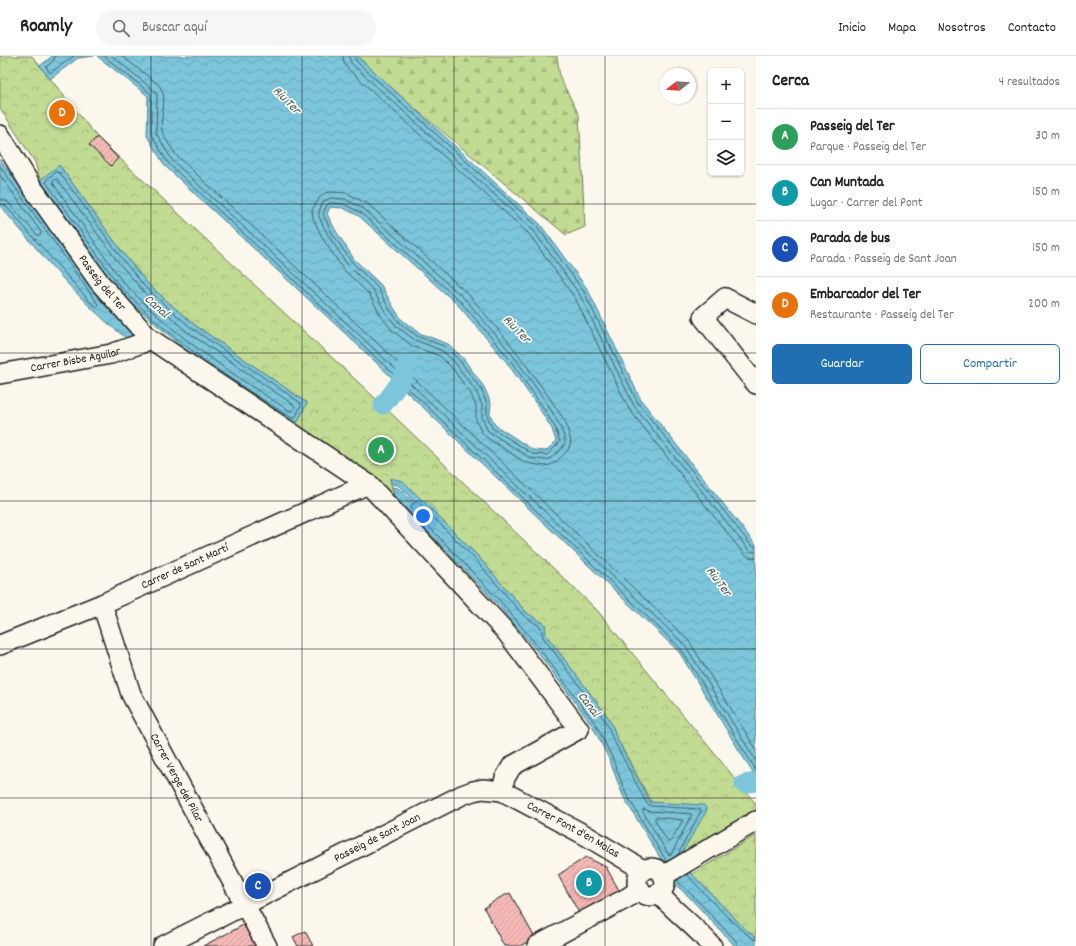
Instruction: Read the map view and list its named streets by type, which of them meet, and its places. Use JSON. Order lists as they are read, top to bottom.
{
  "streets": {
    "street": [
      "Passeig del Ter",
      "Carrer Bisbe Aguilar",
      "Carrer de Sant Martí",
      "Carrer Verge del Pilar",
      "Carrer Font d'en Molas",
      "Passeig de Sant Joan"
    ]
  },
  "crossings": [
    ["Passeig del Ter", "Carrer Bisbe Aguilar"],
    ["Passeig del Ter", "Carrer de Sant Martí"],
    ["Passeig del Ter", "Carrer Font d'en Molas"],
    ["Passeig del Ter", "Passeig de Sant Joan"],
    ["Carrer de Sant Martí", "Carrer Verge del Pilar"],
    ["Carrer Verge del Pilar", "Passeig de Sant Joan"],
    ["Carrer Font d'en Molas", "Passeig de Sant Joan"]
  ],
  "water": ["Riu Ter", "Canal"],
  "north": "left",
  "page": {
    "header": "Roamly",
    "search": "Buscar aquí",
    "nav": [
      "Inicio",
      "Mapa",
      "Nosotros",
      "Contacto"
    ],
    "heading": ["Cerca", "4 resultados"],
    "map_buttons": ["+", "−"],
    "pins": [
      "D",
      "A",
      "B",
      "C"
    ],
    "list": [
      {
        "mark": "A",
        "name": "Passeig del Ter",
        "note": "Parque · Passeig del Ter",
        "value": "30 m"
      },
      {
        "mark": "B",
        "name": "Can Muntada",
        "note": "Lugar · Carrer del Pont",
        "value": "150 m"
      },
      {
        "mark": "C",
        "name": "Parada de bus",
        "note": "Parada · Passeig de Sant Joan",
        "value": "150 m"
      },
      {
        "mark": "D",
        "name": "Embarcador del Ter",
        "note": "Restaurante · Passeig del Ter",
        "value": "200 m"
      }
    ],
    "buttons": ["Guardar", "Compartir"]
  }
}
